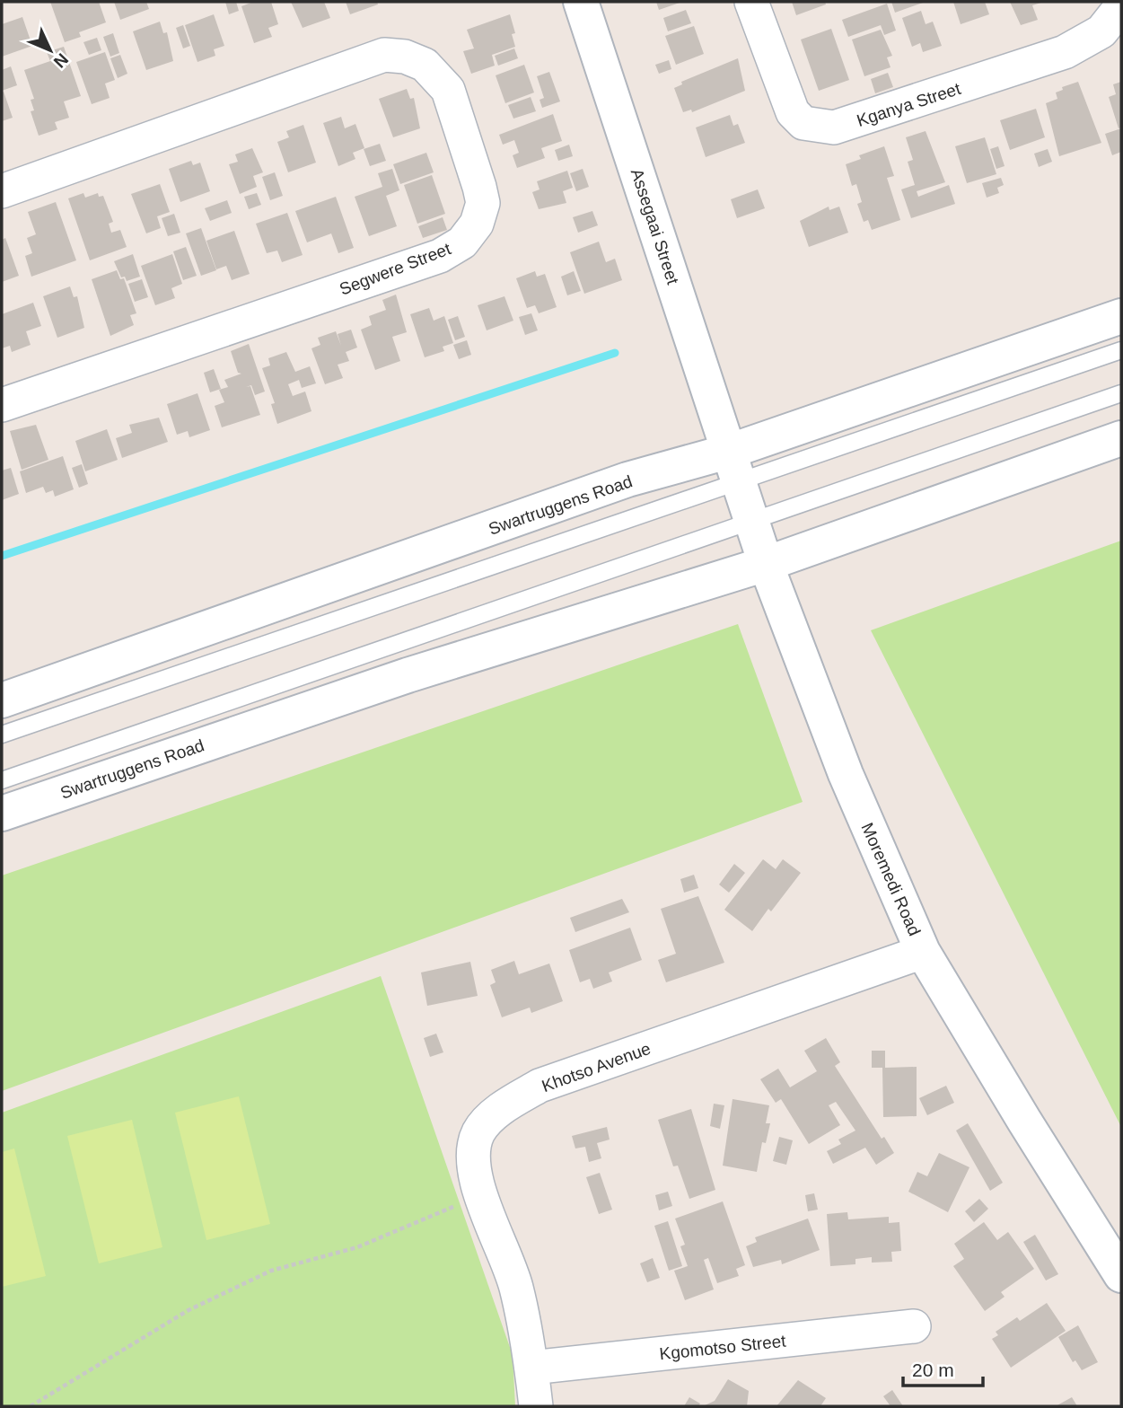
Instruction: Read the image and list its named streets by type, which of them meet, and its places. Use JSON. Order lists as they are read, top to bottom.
{
  "streets": {
    "main road": ["Assegaai Street", "Swartruggens Road", "Moremedi Road"],
    "street": [
      "Kganya Street",
      "Segwere Street",
      "Khotso Avenue",
      "Kgomotso Street"
    ]
  },
  "crossings": [
    ["Assegaai Street", "Swartruggens Road"],
    ["Assegaai Street", "Moremedi Road"],
    ["Swartruggens Road", "Moremedi Road"],
    ["Moremedi Road", "Khotso Avenue"],
    ["Khotso Avenue", "Kgomotso Street"]
  ],
  "scale_bar": "20 m",
  "north": "bottom right"
}
